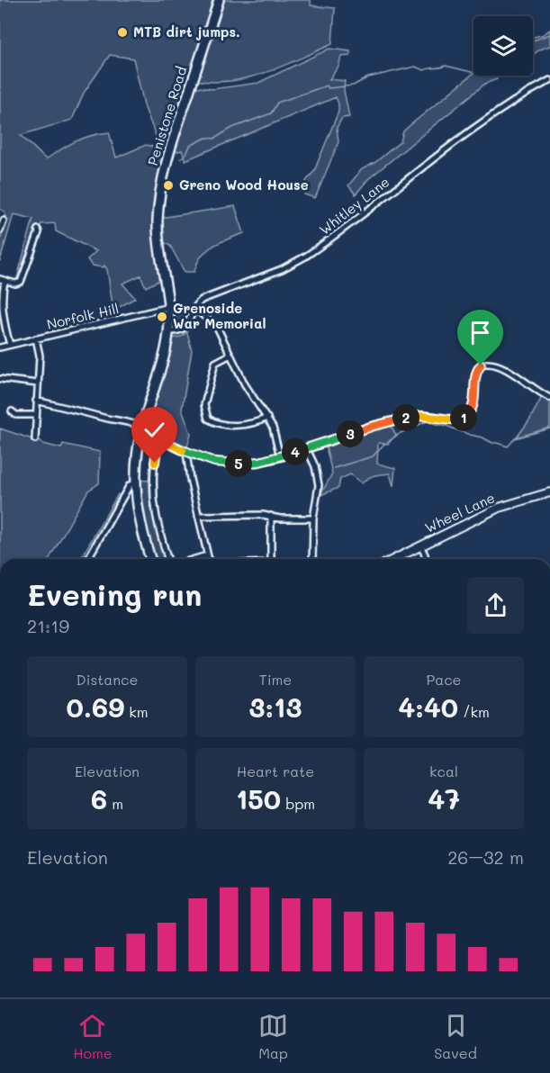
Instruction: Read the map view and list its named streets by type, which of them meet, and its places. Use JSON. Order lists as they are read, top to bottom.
{
  "streets": {
    "highway": ["Penistone Road"],
    "street": ["Whitley Lane", "Norfolk Hill", "Wheel Lane"]
  },
  "crossings": [
    ["Penistone Road", "Whitley Lane"],
    ["Penistone Road", "Norfolk Hill"]
  ],
  "places": ["MTB dirt jumps.", "Greno Wood House", "Grenoside War Memorial"],
  "page": {
    "pins": [
      "1",
      "2",
      "3",
      "4",
      "5"
    ],
    "heading": ["Evening run", "21:19"],
    "stats": [
      ["Distance", "0.69 km"],
      ["Time", "3:13"],
      ["Pace", "4:40 /km"],
      ["Elevation", "6 m"],
      ["Heart rate", "150 bpm"],
      ["kcal", "47"]
    ],
    "chart": ["Elevation", "26–32 m"],
    "tabs": ["Home", "Map", "Saved"]
  }
}
